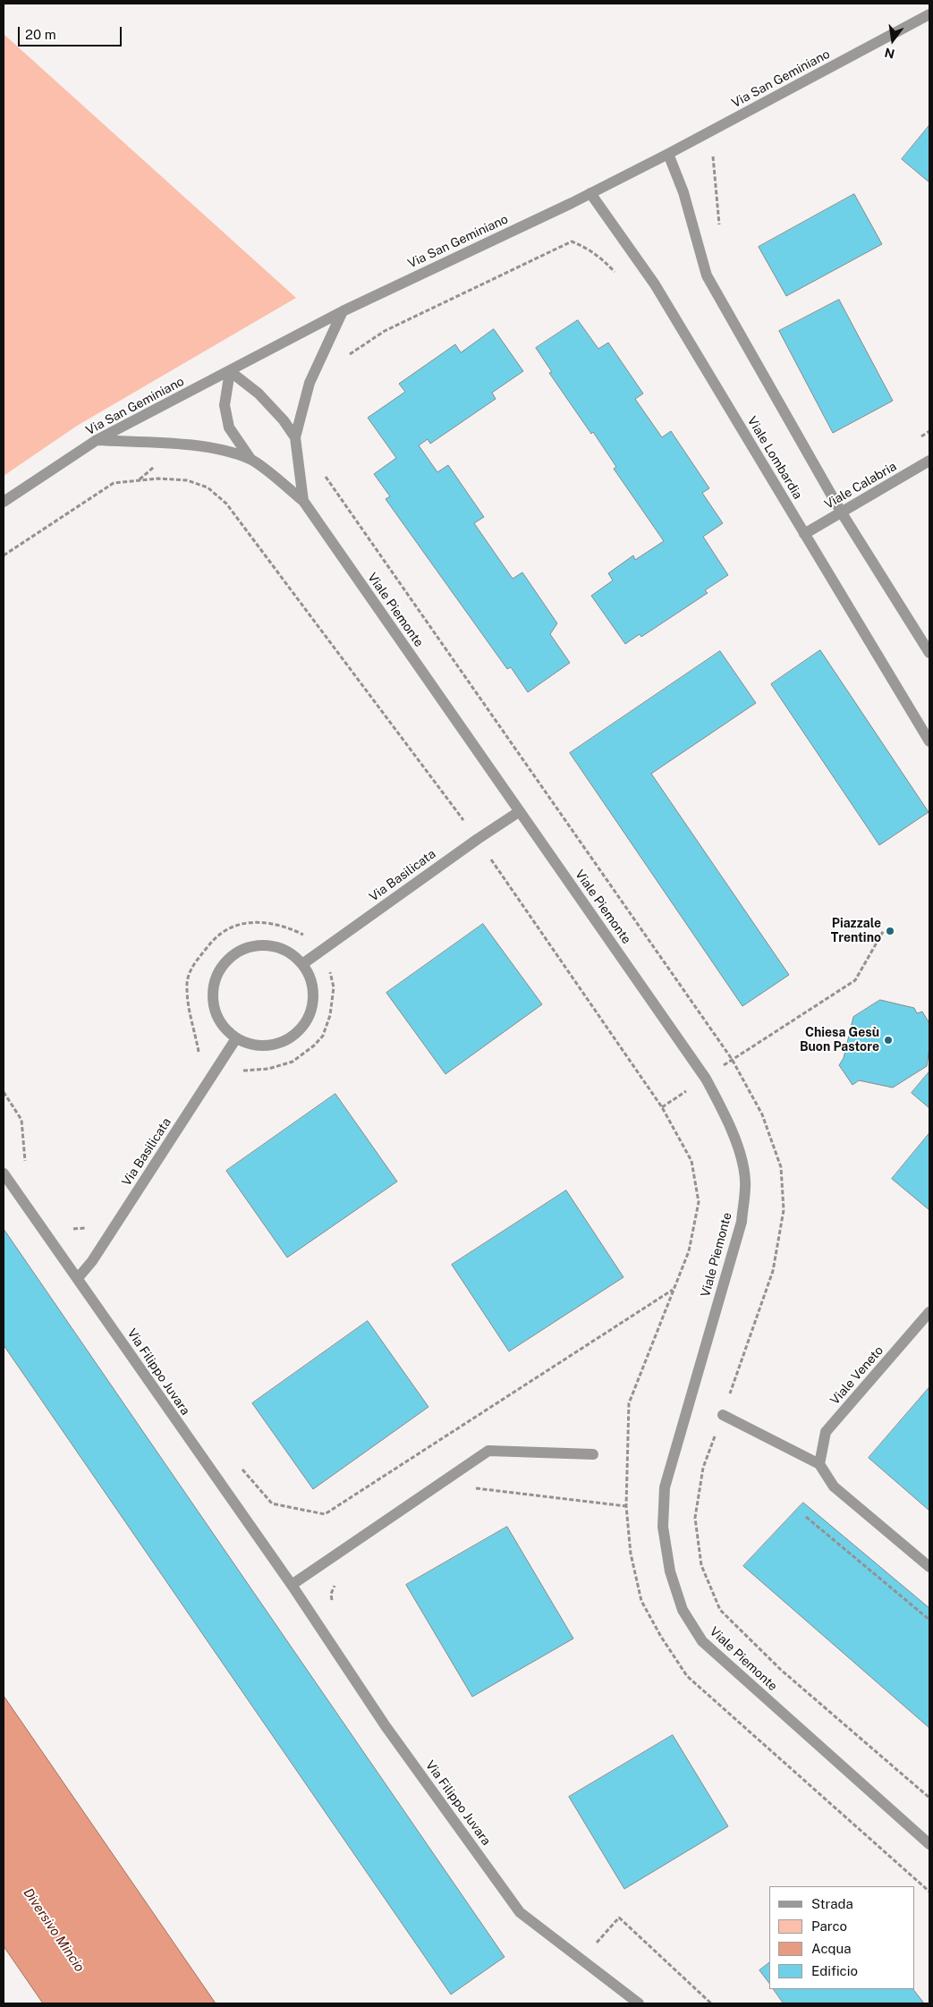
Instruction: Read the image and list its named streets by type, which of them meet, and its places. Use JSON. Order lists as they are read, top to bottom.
{
  "streets": {
    "street": [
      "Via San Geminiano",
      "Viale Lombardia",
      "Viale Calabria",
      "Viale Piemonte",
      "Via Basilicata",
      "Via Filippo Juvara",
      "Viale Veneto"
    ]
  },
  "crossings": [
    ["Via San Geminiano", "Viale Lombardia"],
    ["Via San Geminiano", "Viale Piemonte"],
    ["Viale Lombardia", "Viale Calabria"],
    ["Viale Piemonte", "Via Basilicata"],
    ["Via Basilicata", "Via Filippo Juvara"]
  ],
  "water": ["Diversivo Mincio"],
  "places": ["Piazzale Trentino", "Chiesa Gesù Buon Pastore"],
  "legend": [
    "Strada",
    "Parco",
    "Acqua",
    "Edificio"
  ],
  "scale_bar": "20 m",
  "north": "bottom"
}
